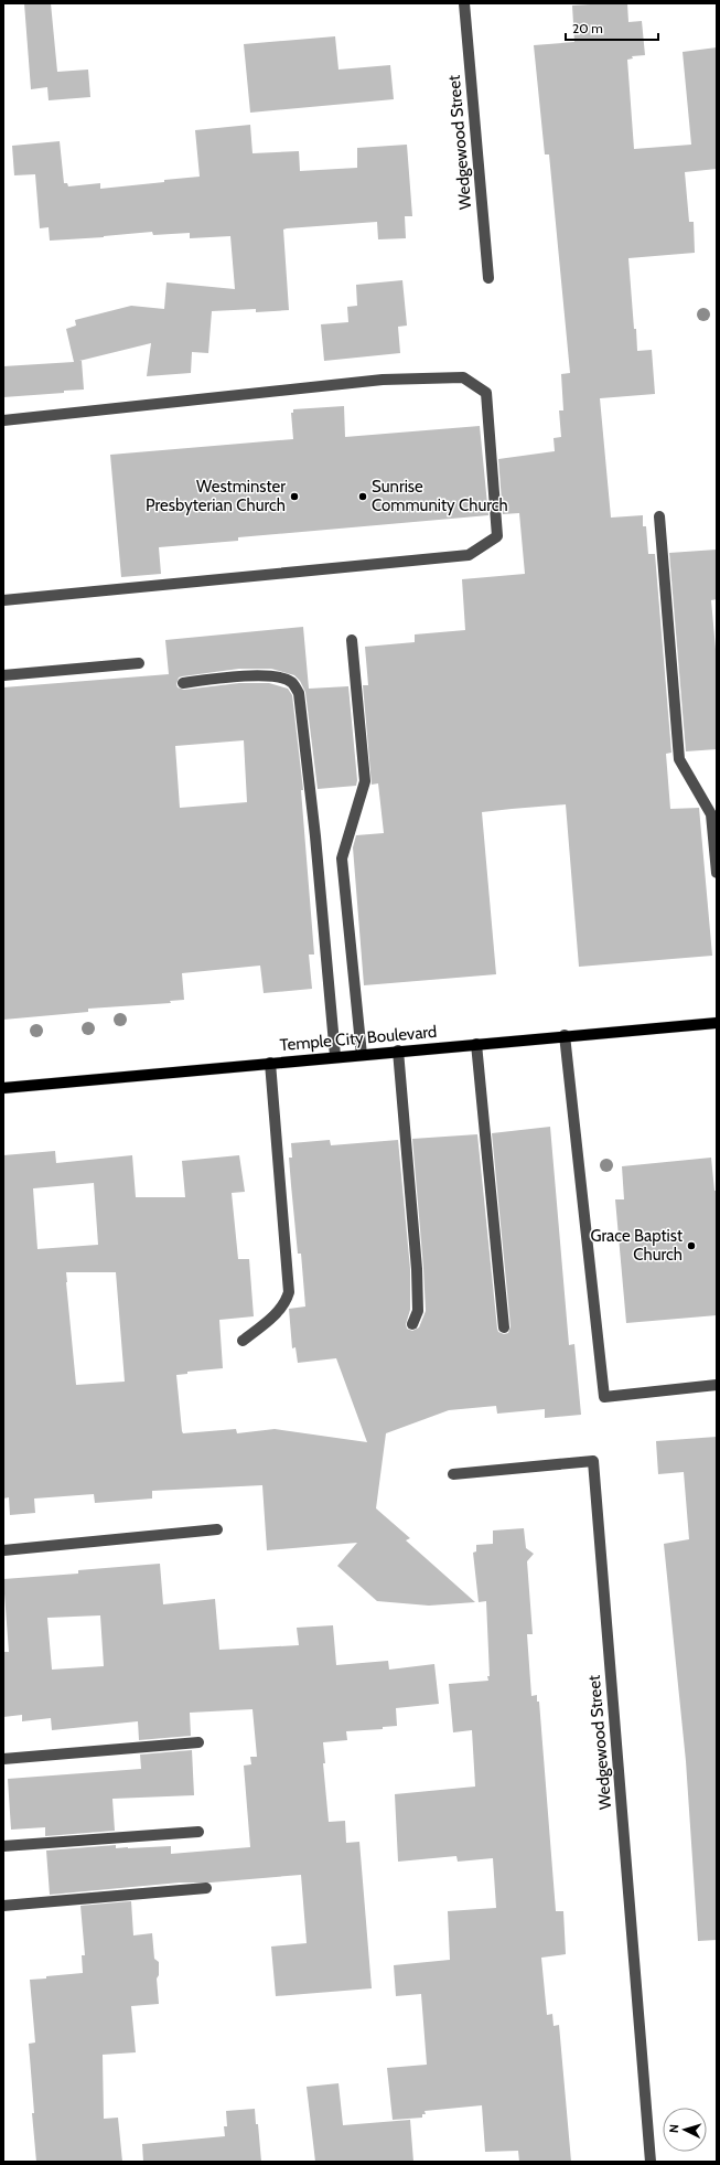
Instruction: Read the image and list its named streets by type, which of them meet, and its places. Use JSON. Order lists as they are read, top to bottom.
{
  "streets": {
    "main road": ["Temple City Boulevard"],
    "street": ["Wedgewood Street"]
  },
  "places": ["Westminster Presbyterian Church", "Sunrise Community Church", "Grace Baptist Church"],
  "scale_bar": "20 m",
  "north": "left"
}
